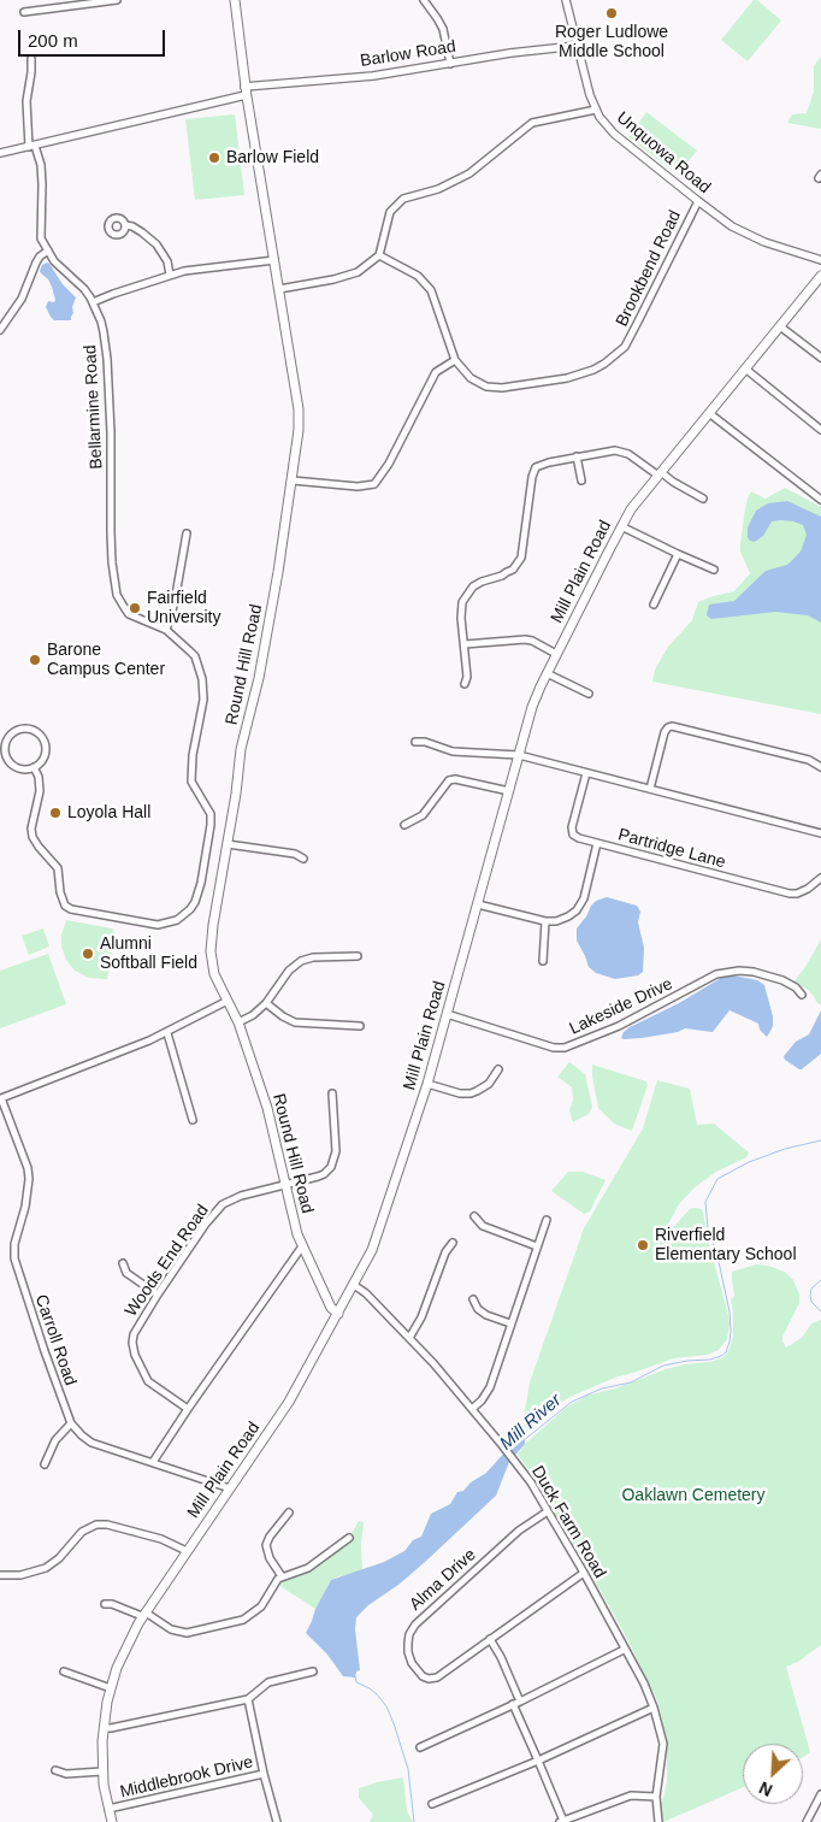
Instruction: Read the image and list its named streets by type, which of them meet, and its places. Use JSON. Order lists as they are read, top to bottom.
{
  "streets": {
    "main road": ["Mill Plain Road", "Round Hill Road"],
    "street": [
      "Barlow Road",
      "Unquowa Road",
      "Brookbend Road",
      "Bellarmine Road",
      "Partridge Lane",
      "Lakeside Drive",
      "Woods End Road",
      "Carroll Road",
      "Duck Farm Road",
      "Alma Drive",
      "Middlebrook Drive"
    ]
  },
  "crossings": [
    ["Barlow Road", "Unquowa Road"],
    ["Barlow Road", "Bellarmine Road"],
    ["Barlow Road", "Round Hill Road"],
    ["Unquowa Road", "Brookbend Road"],
    ["Mill Plain Road", "Round Hill Road"],
    ["Mill Plain Road", "Lakeside Drive"],
    ["Mill Plain Road", "Carroll Road"],
    ["Mill Plain Road", "Duck Farm Road"],
    ["Mill Plain Road", "Middlebrook Drive"],
    ["Round Hill Road", "Woods End Road"],
    ["Duck Farm Road", "Alma Drive"]
  ],
  "water": ["Mill River"],
  "parks": ["Oaklawn Cemetery"],
  "places": [
    "Roger Ludlowe Middle School",
    "Barlow Field",
    "Fairfield University",
    "Barone Campus Center",
    "Loyola Hall",
    "Alumni Softball Field",
    "Riverfield Elementary School"
  ],
  "scale_bar": "200 m",
  "north": "bottom left"
}
